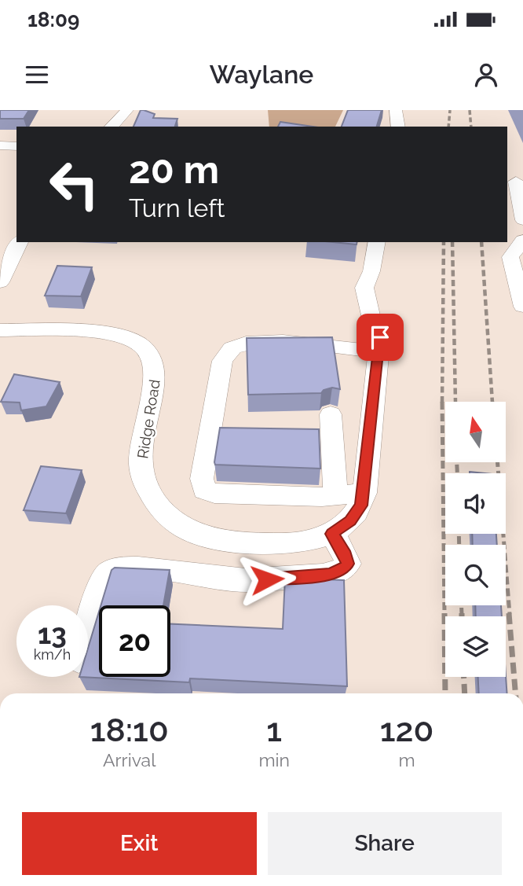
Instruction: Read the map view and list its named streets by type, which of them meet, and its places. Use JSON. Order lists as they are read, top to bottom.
{
  "streets": {
    "street": ["Ridge Road"]
  },
  "north": "top",
  "page": {
    "status": "18:09",
    "header": "Waylane",
    "turn": ["20 m", "Turn left"],
    "speed": "13 km/h",
    "limit": "20",
    "eta": [
      "18:10",
      "Arrival",
      "1",
      "min",
      "120",
      "m"
    ],
    "buttons": ["Exit", "Share"]
  }
}
